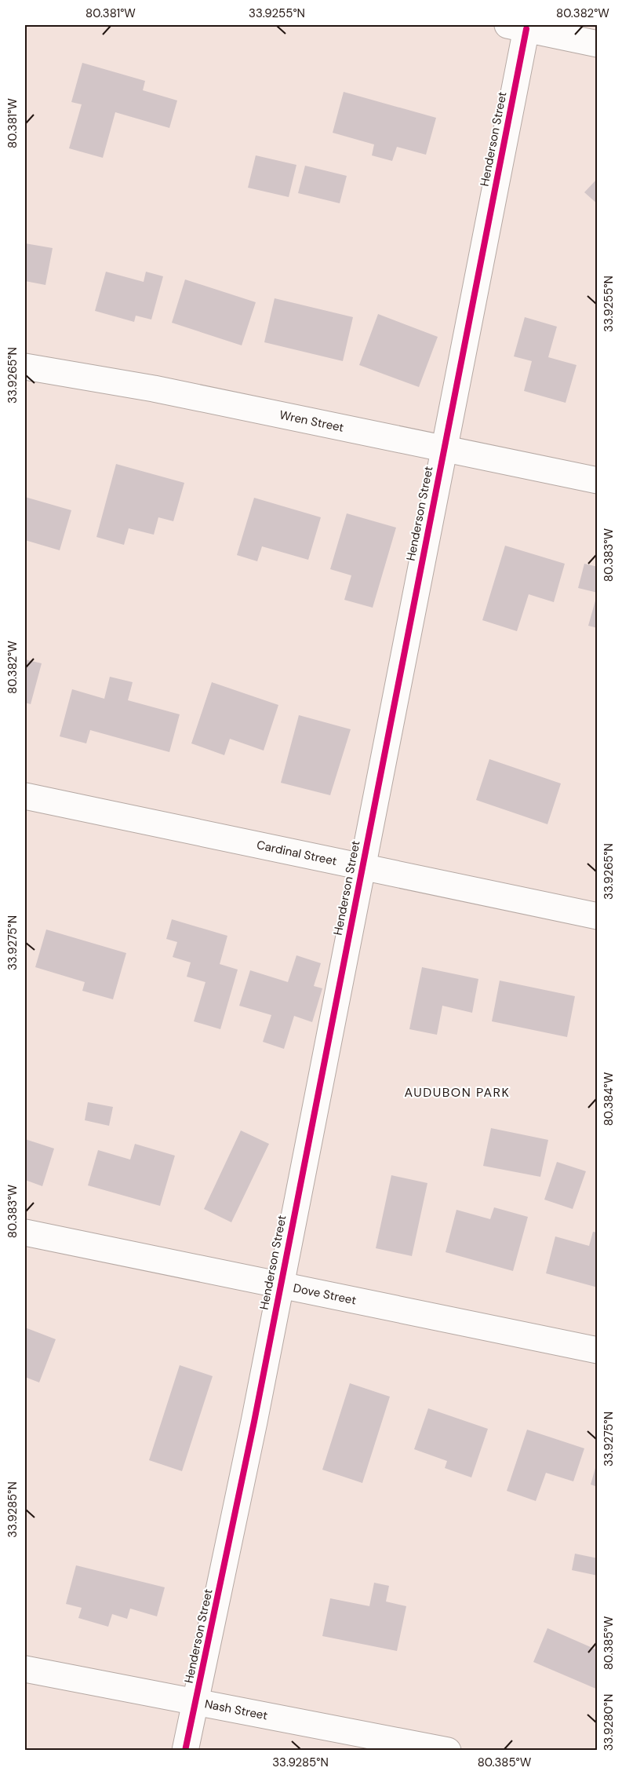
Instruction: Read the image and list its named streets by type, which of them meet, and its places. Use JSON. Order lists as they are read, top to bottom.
{
  "streets": {
    "street": [
      "Henderson Street",
      "Wren Street",
      "Cardinal Street",
      "Dove Street",
      "Nash Street"
    ]
  },
  "crossings": [
    ["Henderson Street", "Wren Street"],
    ["Henderson Street", "Cardinal Street"],
    ["Henderson Street", "Dove Street"],
    ["Henderson Street", "Nash Street"]
  ],
  "districts": ["AUDUBON PARK"],
  "coordinates": [
    "80.381°W",
    "33.9255°N",
    "80.382°W",
    "33.9265°N",
    "80.383°W",
    "33.9275°N",
    "80.384°W",
    "33.9285°N",
    "80.385°W",
    "33.9280°N"
  ]
}
